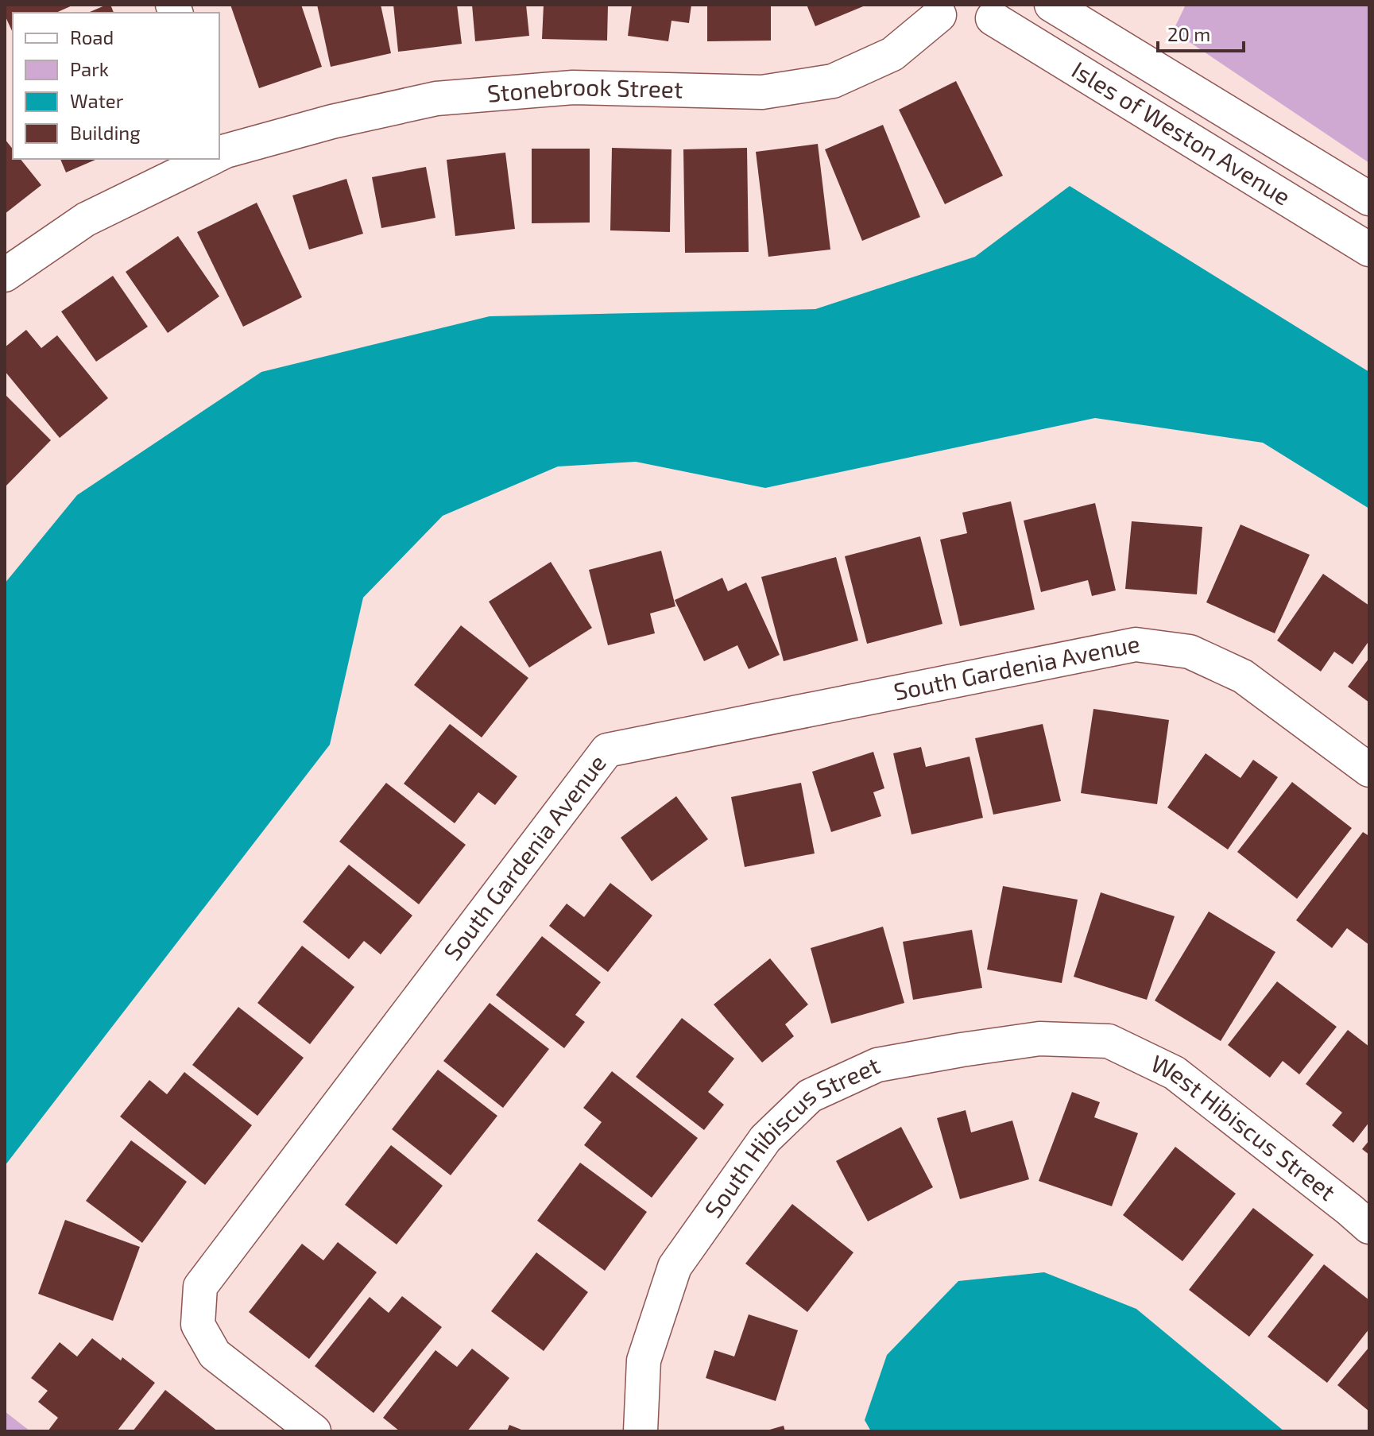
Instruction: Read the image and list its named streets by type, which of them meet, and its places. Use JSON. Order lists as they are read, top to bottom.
{
  "streets": {
    "street": [
      "Stonebrook Street",
      "Isles of Weston Avenue",
      "South Gardenia Avenue",
      "West Hibiscus Street",
      "South Hibiscus Street"
    ]
  },
  "crossings": [
    ["West Hibiscus Street", "South Hibiscus Street"]
  ],
  "legend": [
    "Road",
    "Park",
    "Water",
    "Building"
  ],
  "scale_bar": "20 m"
}
